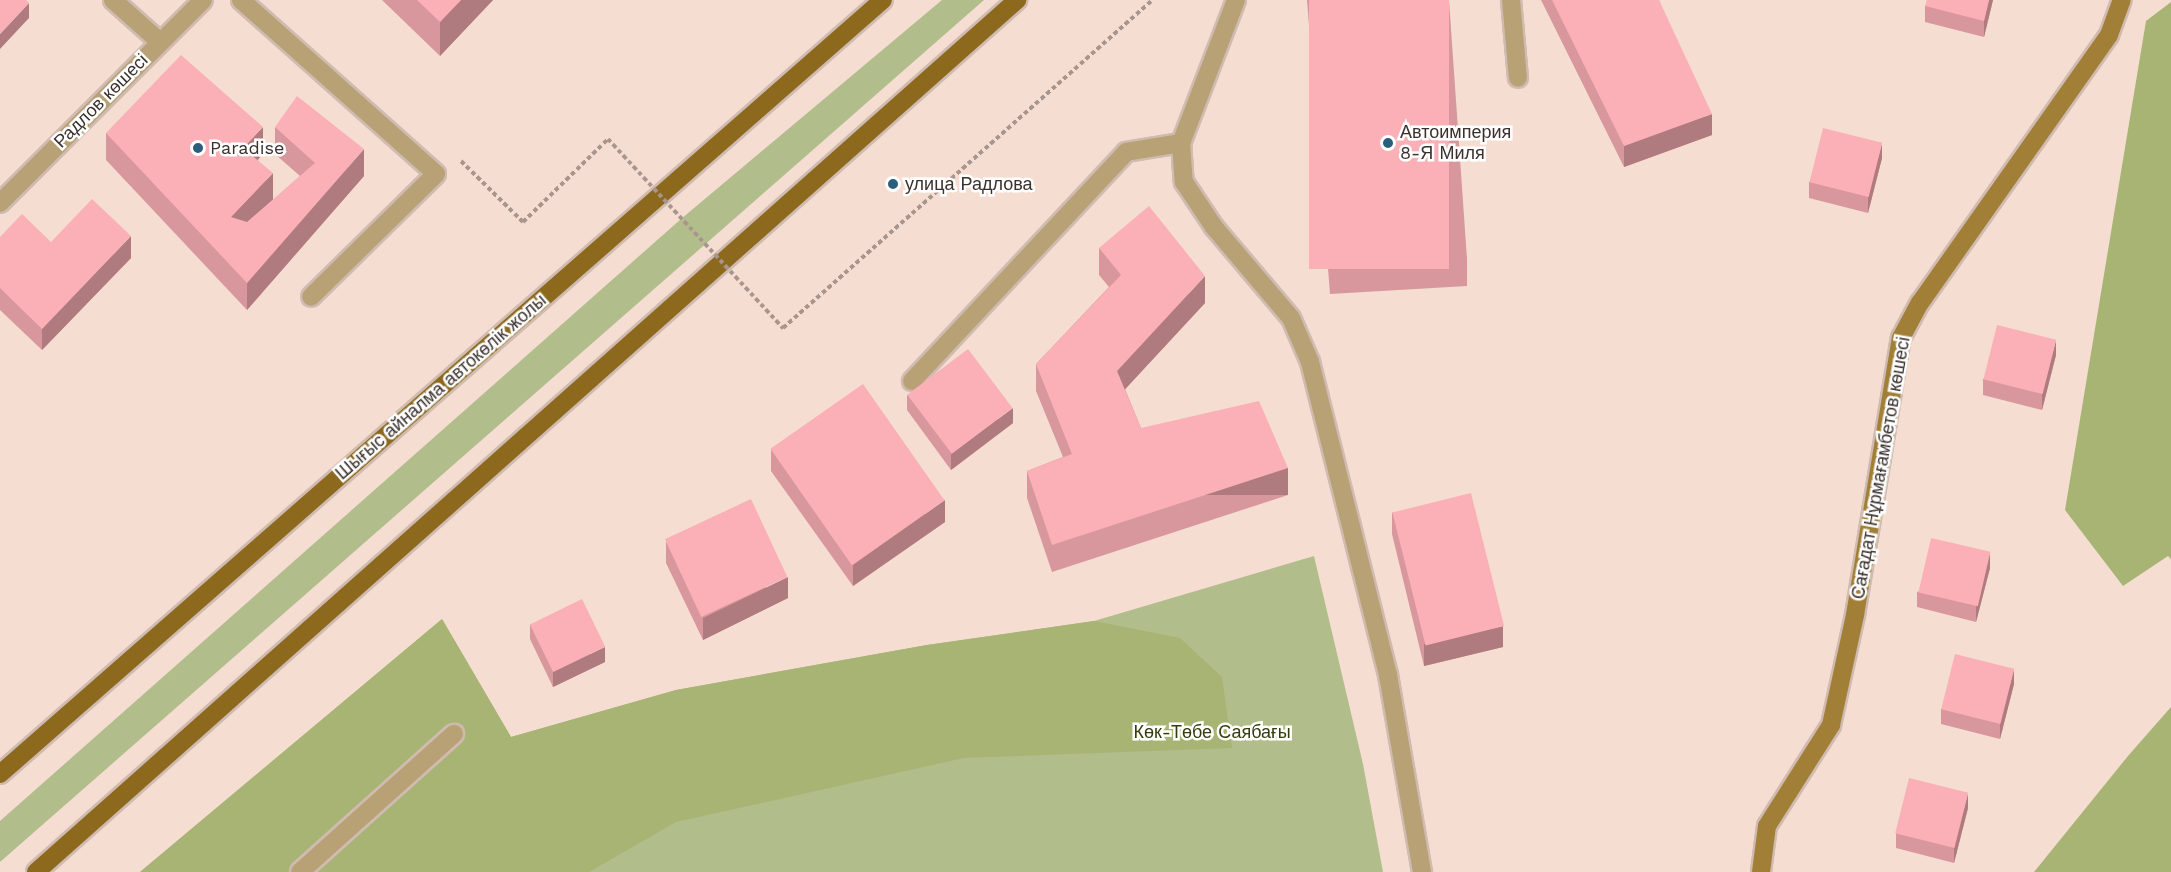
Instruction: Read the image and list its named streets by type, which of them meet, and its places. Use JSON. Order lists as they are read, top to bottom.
{
  "streets": {
    "main road": ["Шығыс айналма автокөлік жолы"],
    "street": ["Радлов көшесі", "Сағадат Нұрмағамбетов көшесі"]
  },
  "parks": ["Көк-Төбе Саябағы"],
  "places": ["Автоимперия 8-Я Миля", "Paradise", "улица Радлова"]
}
